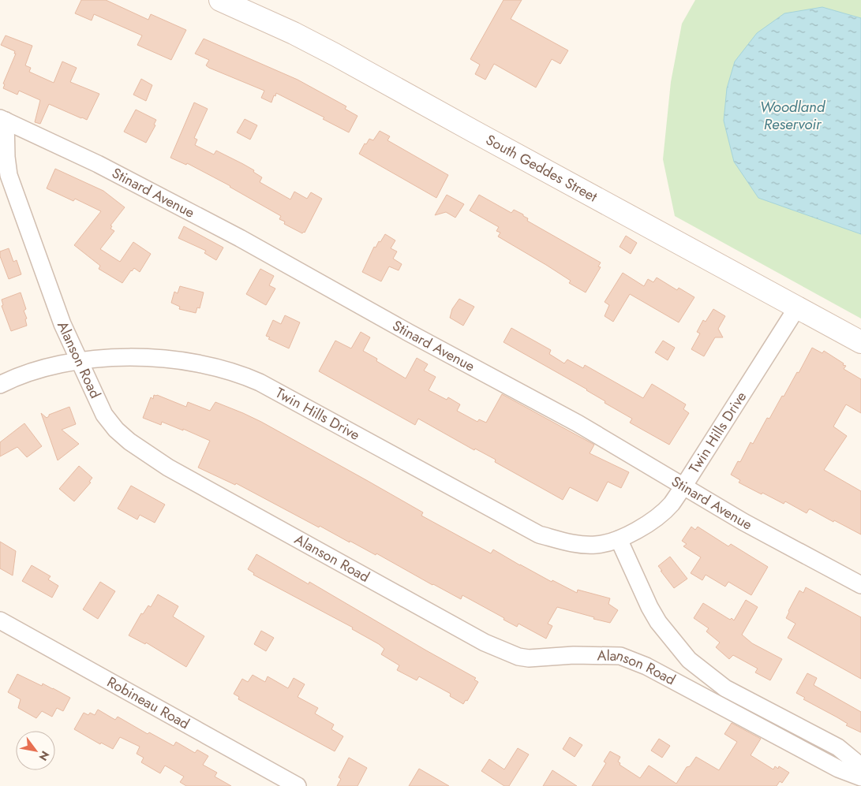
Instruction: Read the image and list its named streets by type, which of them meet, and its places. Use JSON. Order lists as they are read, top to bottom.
{
  "streets": {
    "main road": ["South Geddes Street"],
    "street": [
      "Stinard Avenue",
      "Alanson Road",
      "Twin Hills Drive",
      "Robineau Road"
    ]
  },
  "crossings": [
    ["South Geddes Street", "Twin Hills Drive"],
    ["Stinard Avenue", "Alanson Road"],
    ["Stinard Avenue", "Twin Hills Drive"],
    ["Alanson Road", "Twin Hills Drive"]
  ],
  "water": ["Woodland Reservoir"],
  "north": "bottom right"
}
